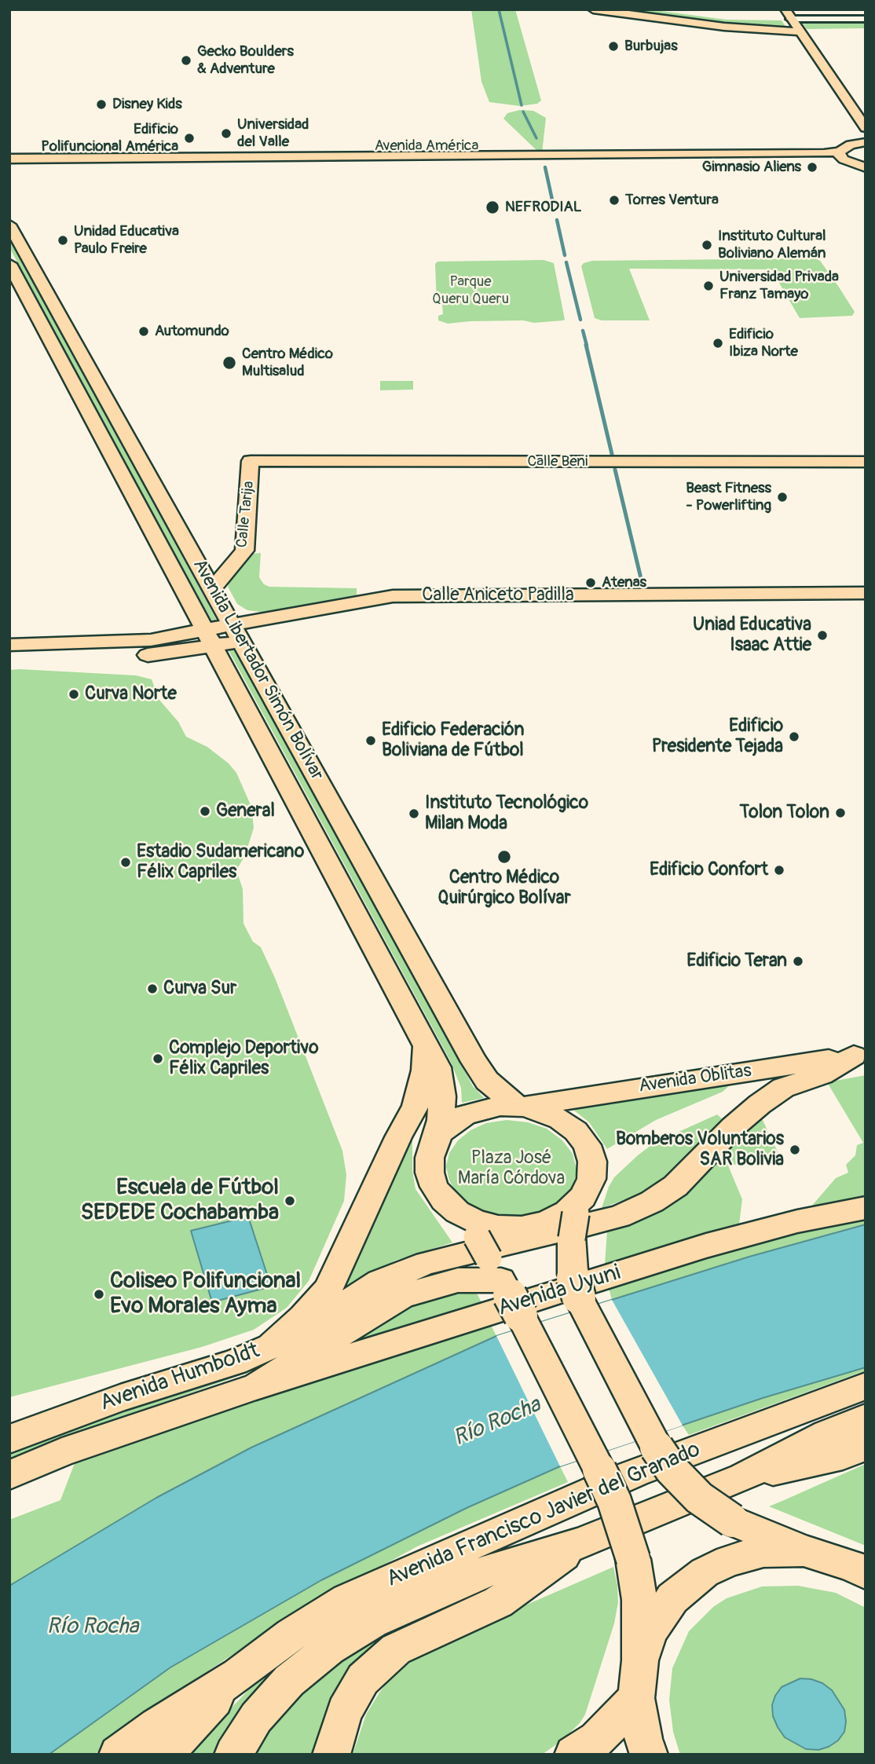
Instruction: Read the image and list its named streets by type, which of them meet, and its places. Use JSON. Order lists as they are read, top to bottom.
{
  "streets": {
    "main road": [
      "Avenida América",
      "Calle Beni",
      "Calle Tarija",
      "Calle Aniceto Padilla",
      "Avenida Libertador Simón Bolívar",
      "Avenida Oblitas",
      "Avenida Uyuni",
      "Avenida Humboldt",
      "Avenida Francisco Javier del Granado"
    ]
  },
  "crossings": [
    ["Calle Beni", "Calle Tarija"],
    ["Calle Tarija", "Avenida Libertador Simón Bolívar"],
    ["Calle Aniceto Padilla", "Avenida Libertador Simón Bolívar"],
    ["Avenida Libertador Simón Bolívar", "Avenida Oblitas"],
    ["Avenida Libertador Simón Bolívar", "Avenida Humboldt"],
    ["Avenida Uyuni", "Avenida Humboldt"]
  ],
  "water": ["Río Rocha"],
  "parks": ["Parque Queru Queru", "Plaza José María Córdova"],
  "places": [
    "Burbujas",
    "Gecko Boulders & Adventure",
    "Disney Kids",
    "Universidad del Valle",
    "Edificio Polifuncional América",
    "Gimnasio Aliens",
    "Torres Ventura",
    "NEFRODIAL",
    "Unidad Educativa Paulo Freire",
    "Instituto Cultural Boliviano Alemán",
    "Universidad Privada Franz Tamayo",
    "Automundo",
    "Edificio Ibiza Norte",
    "Centro Médico Multisalud",
    "Beast Fitness - Powerlifting",
    "Atenas",
    "Uniad Educativa Isaac Attie",
    "Curva Norte",
    "Edificio Presidente Tejada",
    "Edificio Federación Boliviana de Fútbol",
    "General",
    "Tolon Tolon",
    "Instituto Tecnológico Milan Moda",
    "Centro Médico Quirúrgico Bolívar",
    "Estadio Sudamericano Félix Capriles",
    "Edificio Confort",
    "Edificio Teran",
    "Curva Sur",
    "Complejo Deportivo Félix Capriles",
    "Bomberos Voluntarios SAR Bolivia",
    "Escuela de Fútbol SEDEDE Cochabamba",
    "Coliseo Polifuncional Evo Morales Ayma"
  ]
}
